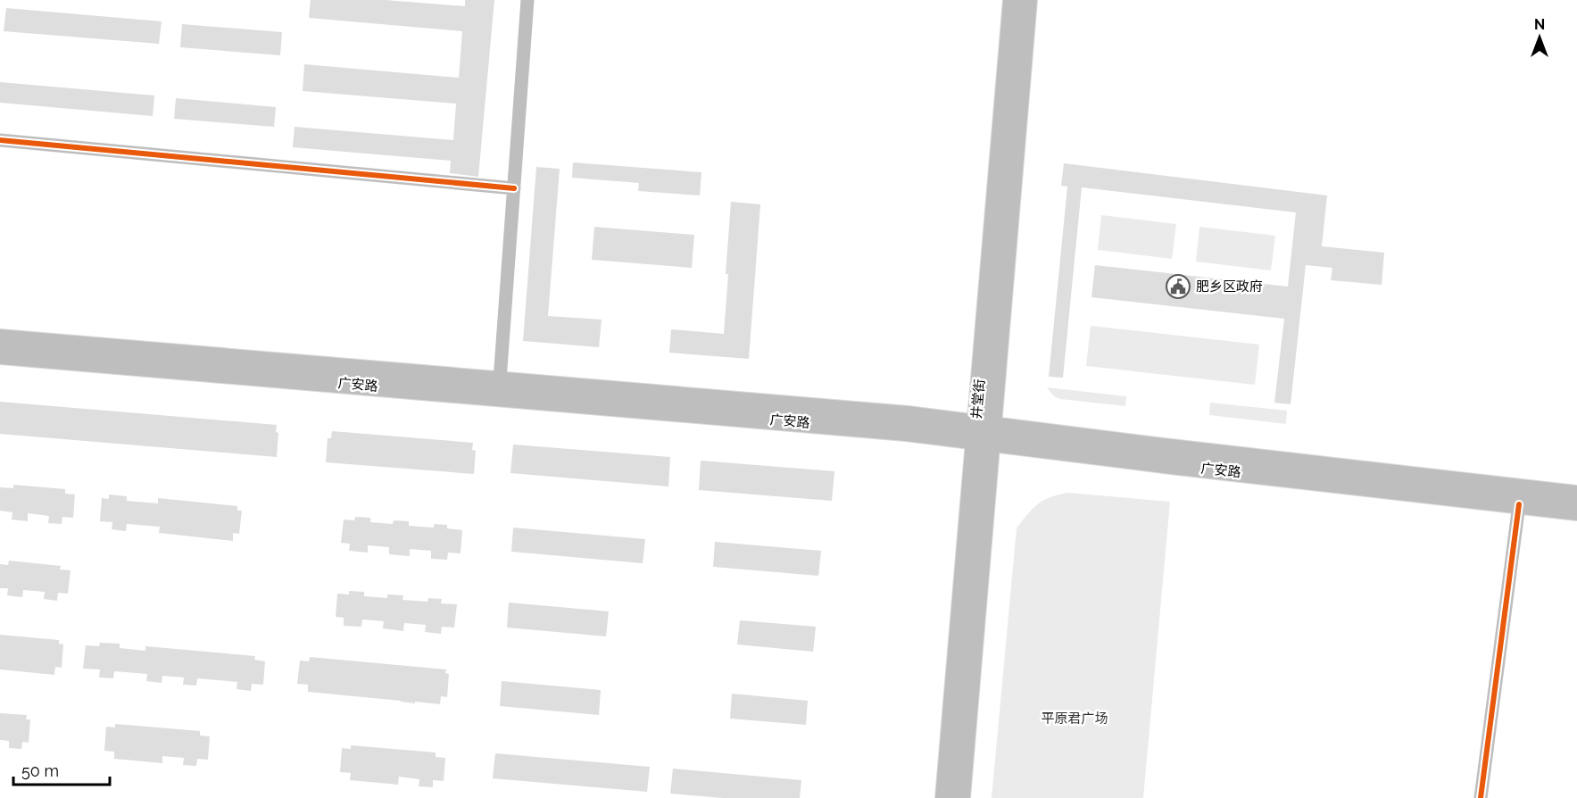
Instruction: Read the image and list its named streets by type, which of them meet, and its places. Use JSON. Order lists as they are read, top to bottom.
{
  "streets": {
    "main road": ["广安路", "井堂街"]
  },
  "crossings": [
    ["广安路", "井堂街"]
  ],
  "parks": ["平原君广场"],
  "places": {
    "public building": ["肥乡区政府"]
  },
  "scale_bar": "50 m",
  "north": "top"
}
